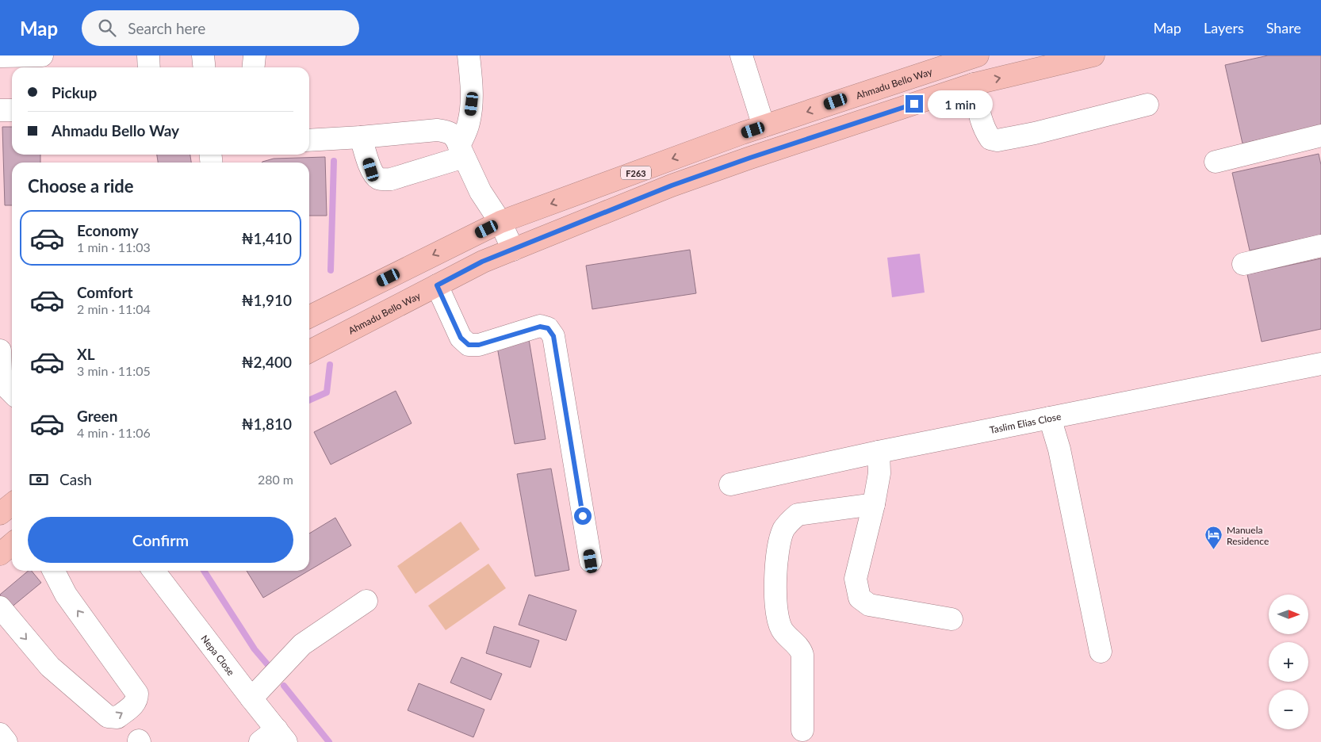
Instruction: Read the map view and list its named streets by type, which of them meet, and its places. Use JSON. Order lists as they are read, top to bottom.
{
  "streets": {
    "highway": ["Ahmadu Bello Way", "F263"],
    "street": ["Taslim Elias Close", "Nepa Close"]
  },
  "places": {
    "hotel": ["Manuela Residence"]
  },
  "north": "right",
  "page": {
    "header": "Map",
    "search": "Search here",
    "nav": ["Map", "Layers", "Share"],
    "banner": ["Pickup", "Ahmadu Bello Way"],
    "bubble": "1 min",
    "heading": "Choose a ride",
    "list": [
      {
        "name": "Economy",
        "note": "1 min · 11:03",
        "value": "₦1,410"
      },
      {
        "name": "Comfort",
        "note": "2 min · 11:04",
        "value": "₦1,910"
      },
      {
        "name": "XL",
        "note": "3 min · 11:05",
        "value": "₦2,400"
      },
      {
        "name": "Green",
        "note": "4 min · 11:06",
        "value": "₦1,810"
      }
    ],
    "pay": ["Cash", "280 m"],
    "buttons": "Confirm",
    "map_buttons": ["+", "−"]
  }
}
